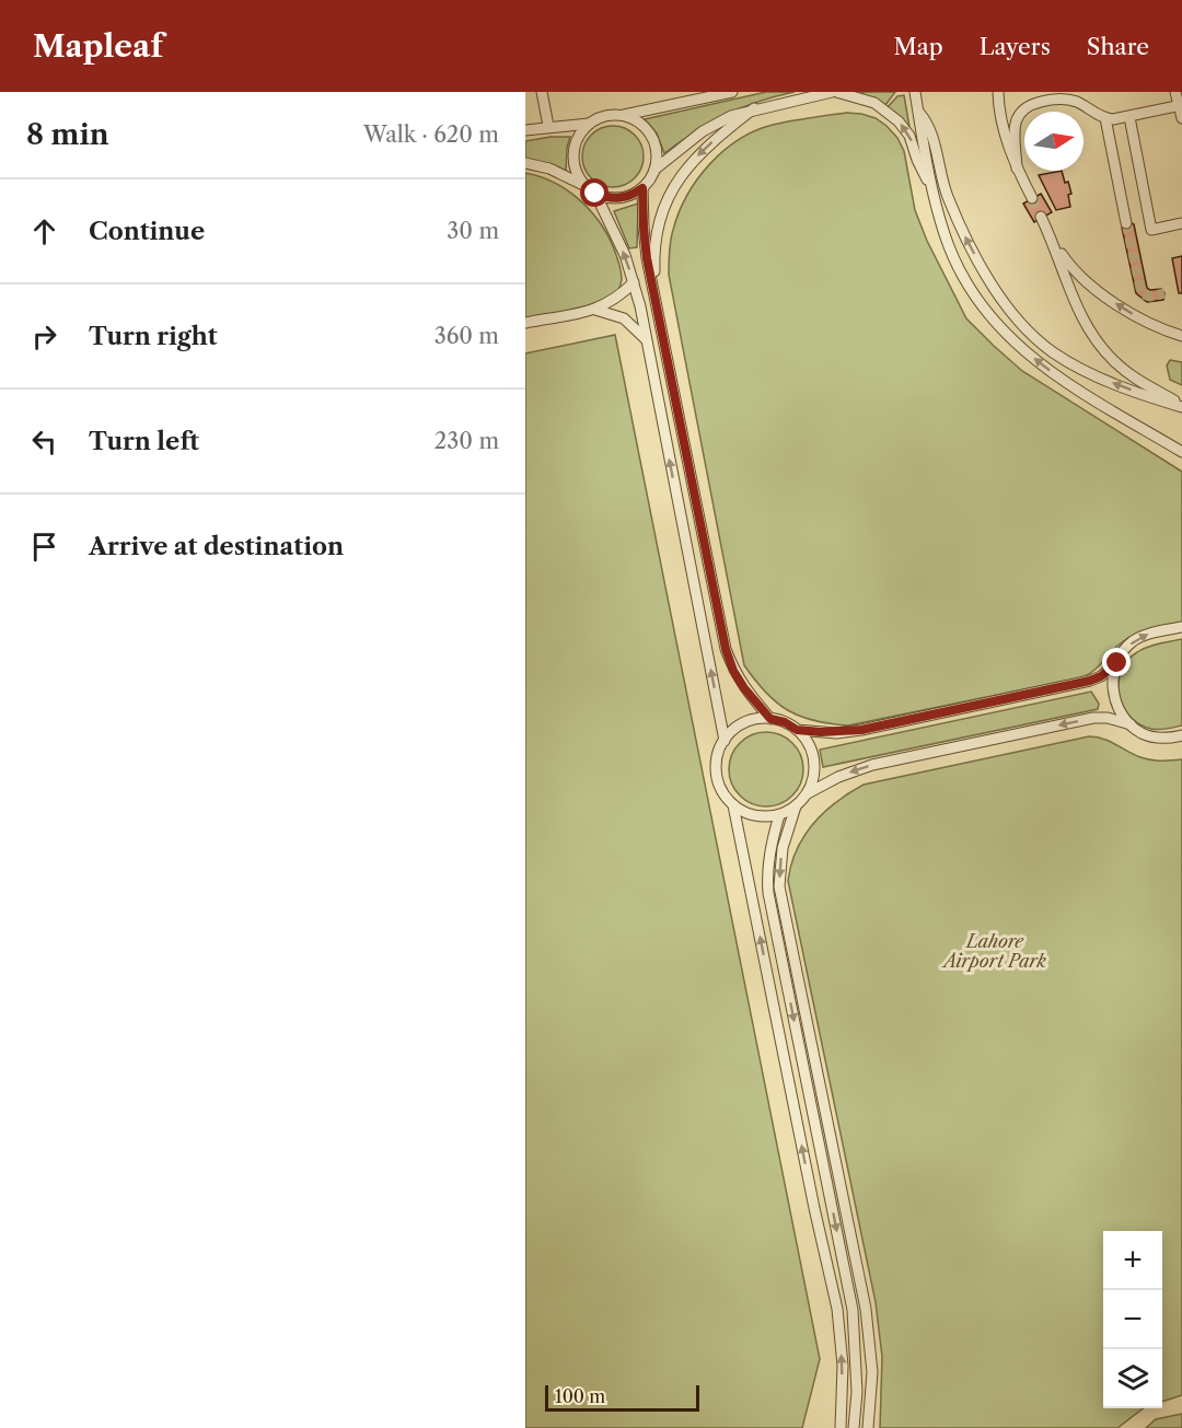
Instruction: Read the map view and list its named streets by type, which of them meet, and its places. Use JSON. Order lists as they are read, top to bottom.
{
  "parks": ["Lahore Airport Park"],
  "scale_bar": "100 m",
  "north": "right",
  "page": {
    "header": "Mapleaf",
    "nav": ["Map", "Layers", "Share"],
    "heading": ["8 min", "Walk · 620 m"],
    "list": [
      ["Continue", "30 m"],
      ["Turn right", "360 m"],
      ["Turn left", "230 m"],
      "Arrive at destination"
    ],
    "map_buttons": ["+", "−"],
    "scale": "100 m"
  }
}
